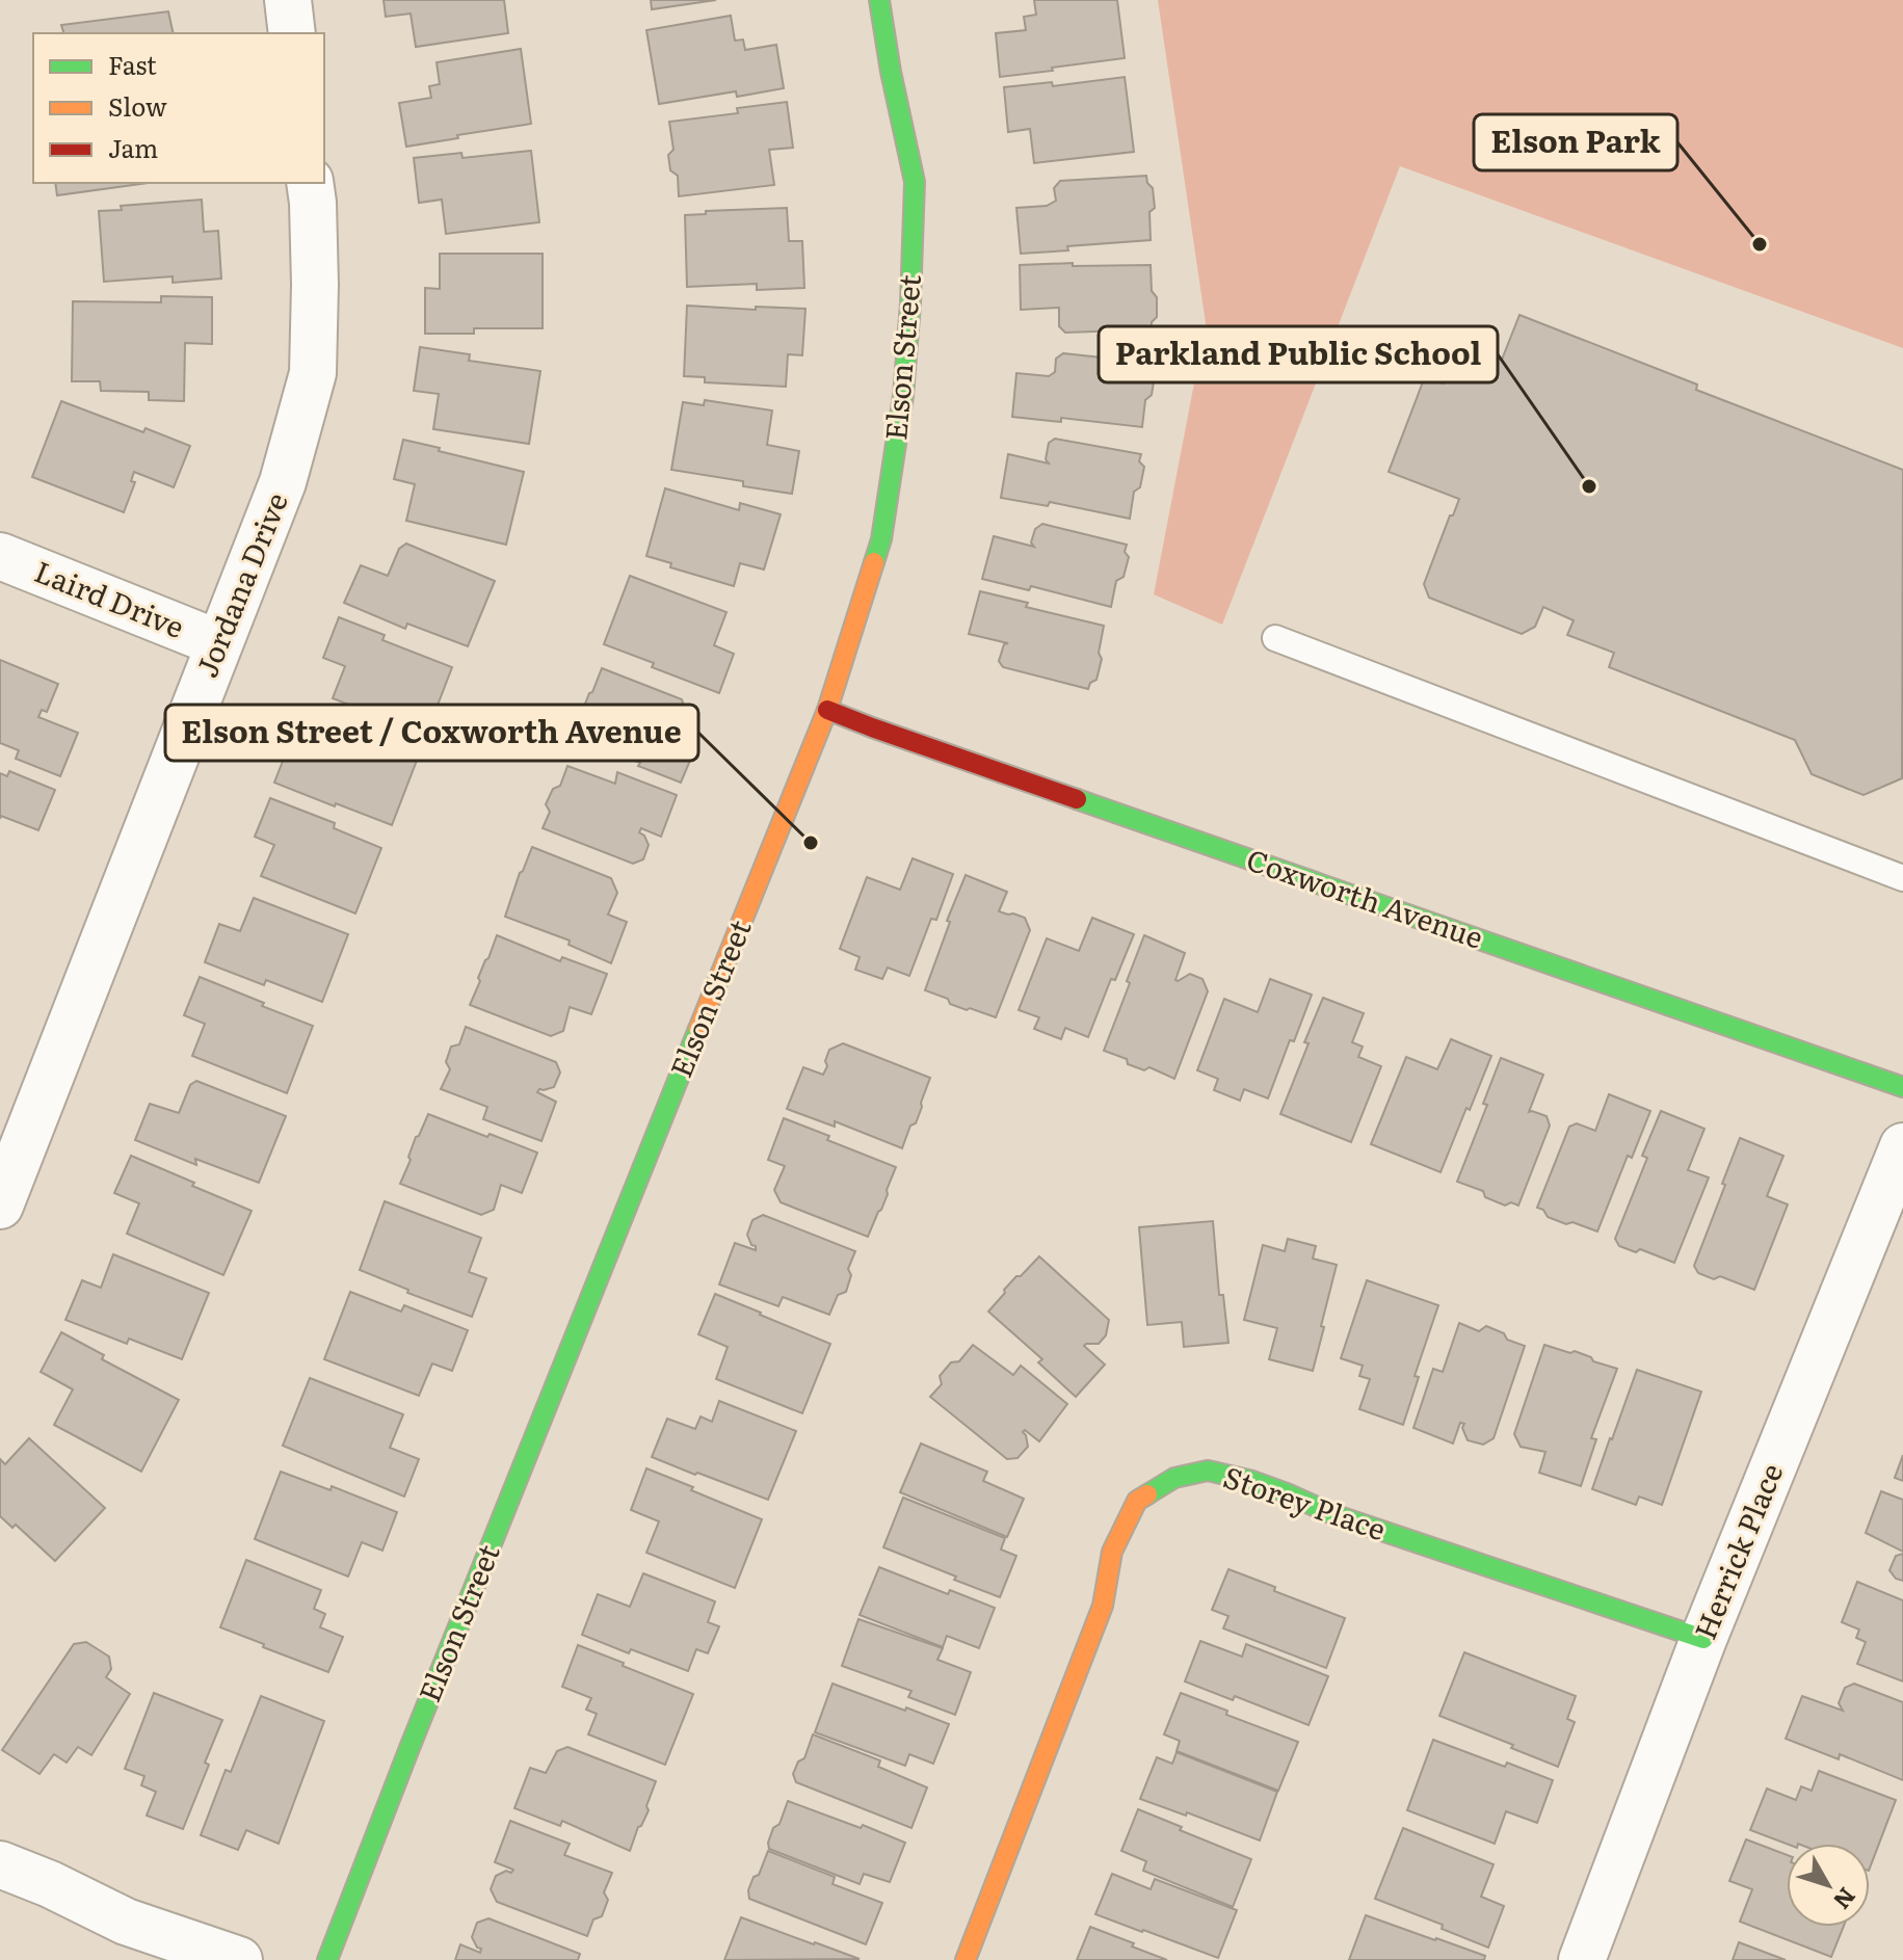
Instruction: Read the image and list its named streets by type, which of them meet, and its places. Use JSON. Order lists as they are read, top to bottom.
{
  "streets": {
    "street": [
      "Elson Street",
      "Jordana Drive",
      "Laird Drive",
      "Coxworth Avenue",
      "Storey Place",
      "Herrick Place"
    ]
  },
  "crossings": [
    ["Elson Street", "Coxworth Avenue"],
    ["Jordana Drive", "Laird Drive"],
    ["Storey Place", "Herrick Place"]
  ],
  "places": ["Elson Park", "Parkland Public School", "Elson Street / Coxworth Avenue"],
  "legend": ["Fast", "Slow", "Jam"],
  "north": "bottom right"
}
